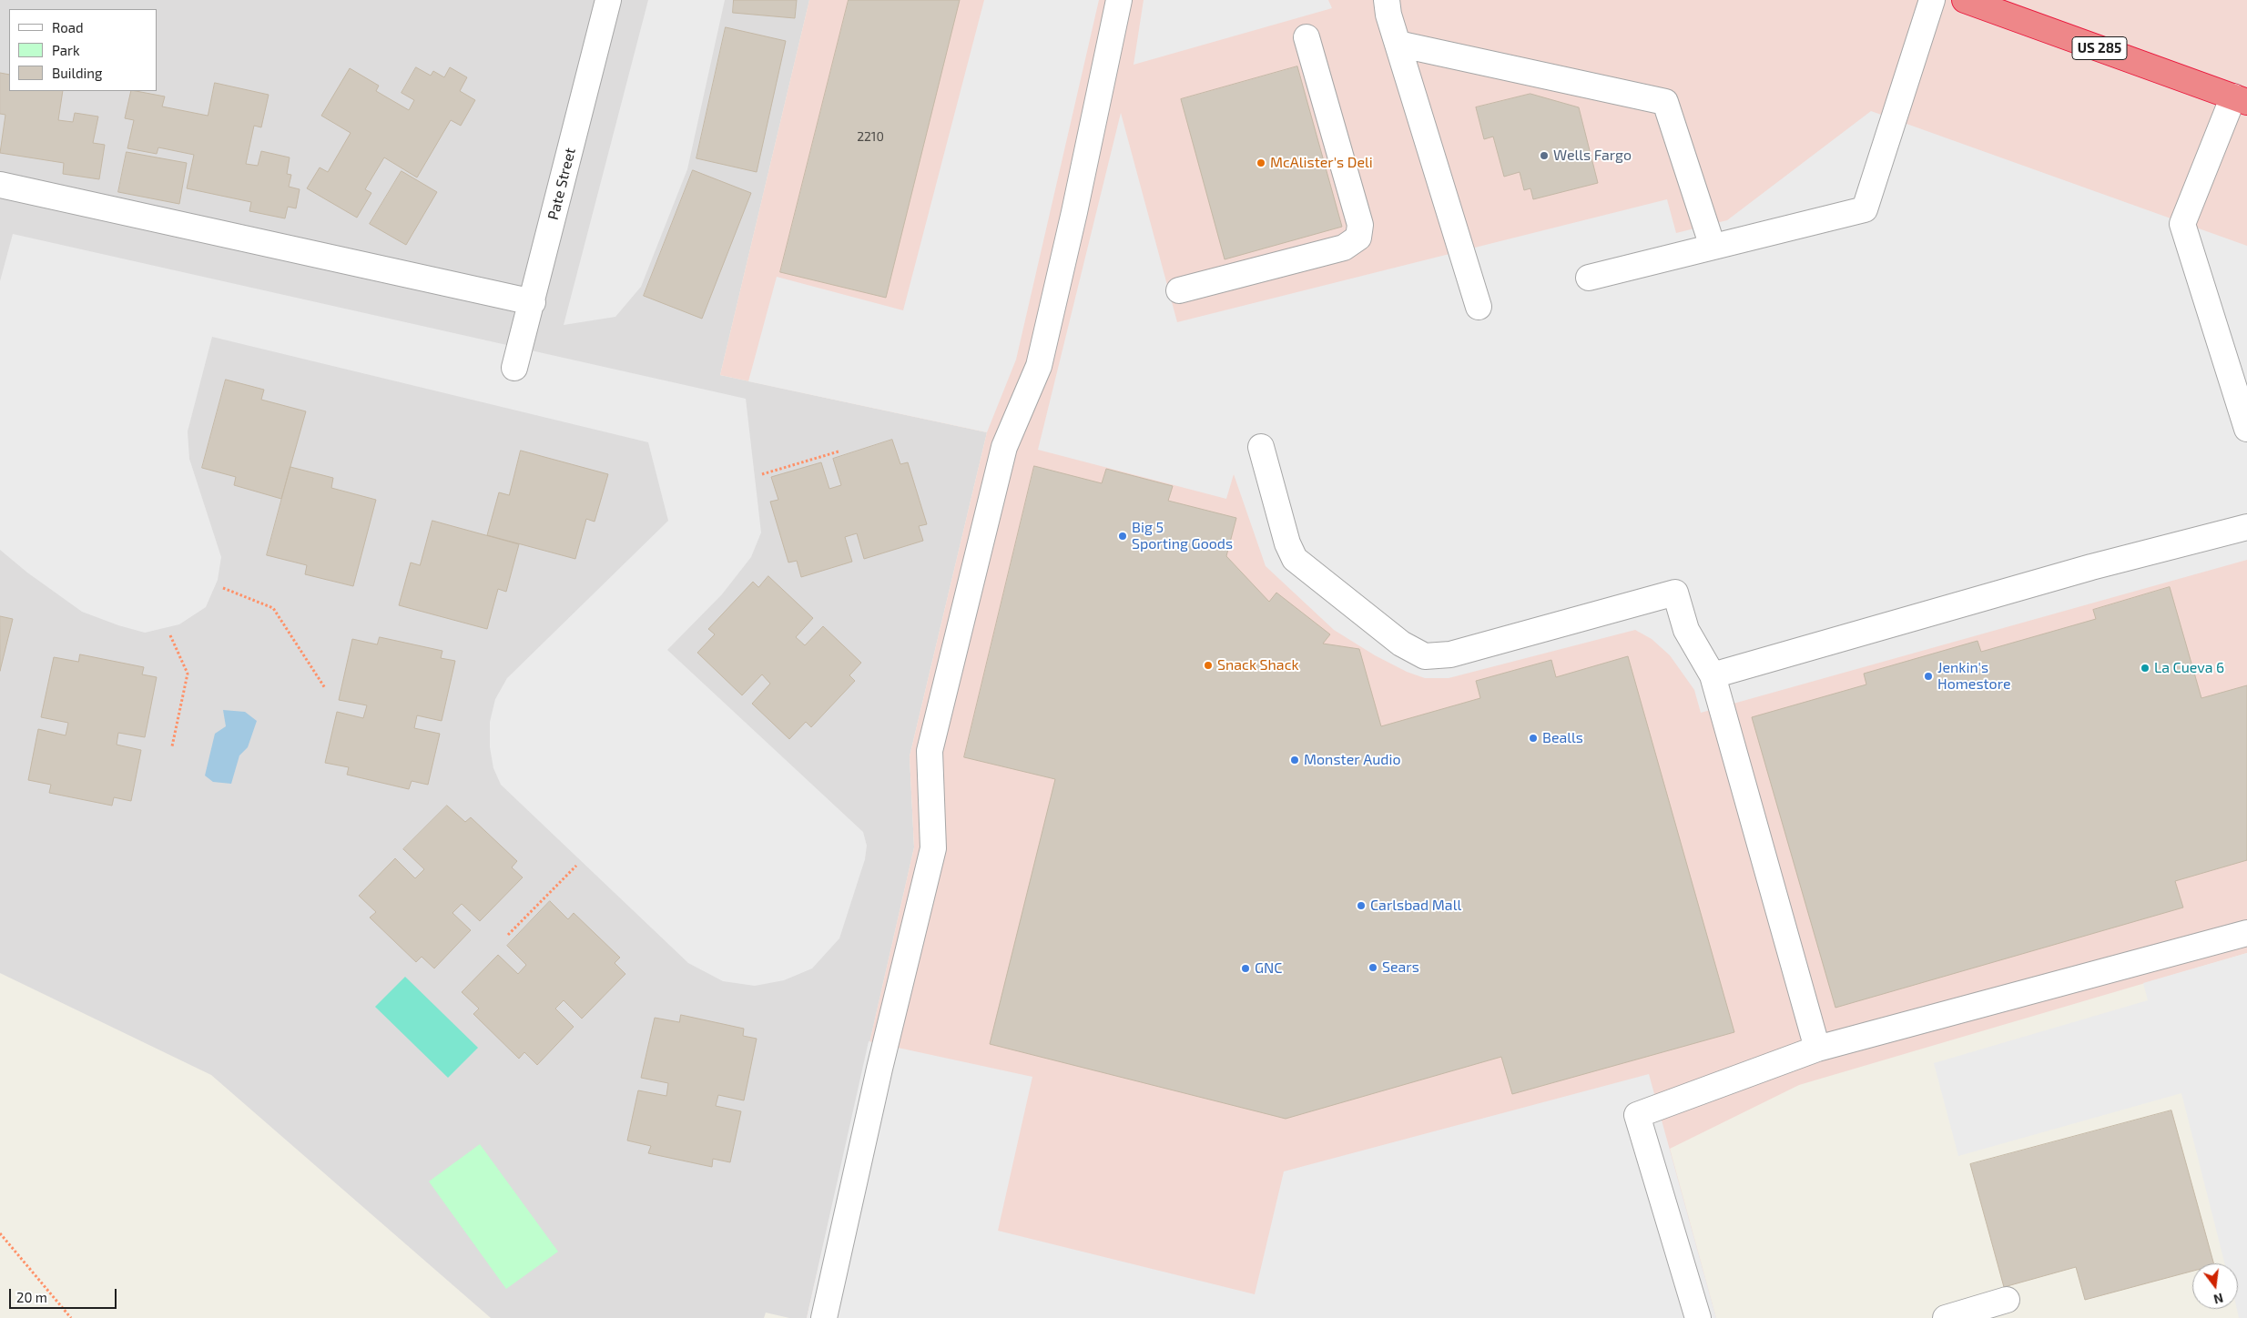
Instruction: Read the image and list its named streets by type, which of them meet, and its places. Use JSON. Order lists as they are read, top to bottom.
{
  "streets": {
    "highway": ["US 285"],
    "street": ["Pate Street"]
  },
  "places": [
    "Wells Fargo",
    "McAlister's Deli",
    "Big 5 Sporting Goods",
    "Snack Shack",
    "La Cueva 6",
    "Jenkin's Homestore",
    "Bealls",
    "Monster Audio",
    "Carlsbad Mall",
    "Sears",
    "GNC"
  ],
  "house_numbers": ["2210"],
  "legend": ["Road", "Park", "Building"],
  "scale_bar": "20 m",
  "north": "bottom"
}
